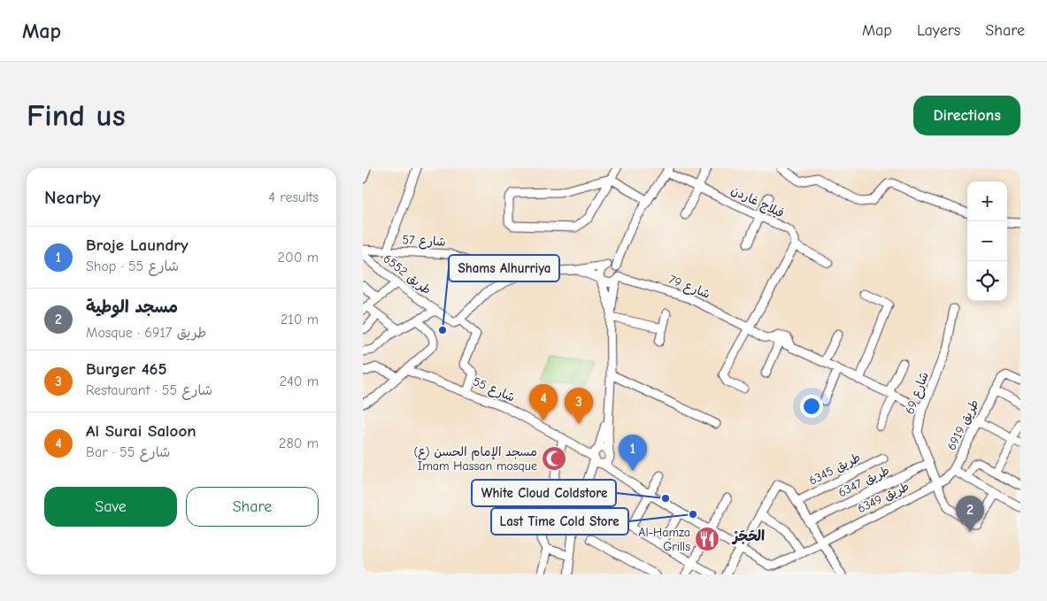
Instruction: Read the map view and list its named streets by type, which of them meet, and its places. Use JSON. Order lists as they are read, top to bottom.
{
  "streets": {
    "street": [
      "فيلاج غاردن",
      "شارع 57",
      "طريق 6552",
      "شارع 79",
      "شارع 55",
      "شارع 69",
      "طريق 6919",
      "طريق 6345",
      "طريق 6347",
      "طريق 6349"
    ]
  },
  "crossings": [
    ["شارع 69", "طريق 6347"],
    ["شارع 69", "طريق 6349"],
    ["طريق 6919", "طريق 6349"]
  ],
  "districts": ["الحَجَرْ"],
  "places": {
    "other": ["Shams Alhurriya", "White Cloud Coldstore", "Last Time Cold Store"],
    "mosque": ["مسجد الإمام الحسن (ع) Imam Hassan mosque"],
    "restaurant": ["Al-Hamza Grills"]
  },
  "page": {
    "header": "Map",
    "nav": ["Map", "Layers", "Share"],
    "buttons": [
      "Directions",
      ["Save", "Share"]
    ],
    "title": "Find us",
    "heading": ["Nearby", "4 results"],
    "map_buttons": ["+", "−"],
    "list": [
      {
        "mark": "1",
        "name": "Broje Laundry",
        "note": "Shop · شارع 55",
        "value": "200 m"
      },
      {
        "mark": "2",
        "name": "مسجد الوطية",
        "note": "Mosque · طريق 6917",
        "value": "210 m"
      },
      {
        "mark": "3",
        "name": "Burger 465",
        "note": "Restaurant · شارع 55",
        "value": "240 m"
      },
      {
        "mark": "4",
        "name": "Al Surai Saloon",
        "note": "Bar · شارع 55",
        "value": "280 m"
      }
    ],
    "pins": [
      "4",
      "3",
      "1",
      "2"
    ]
  }
}
